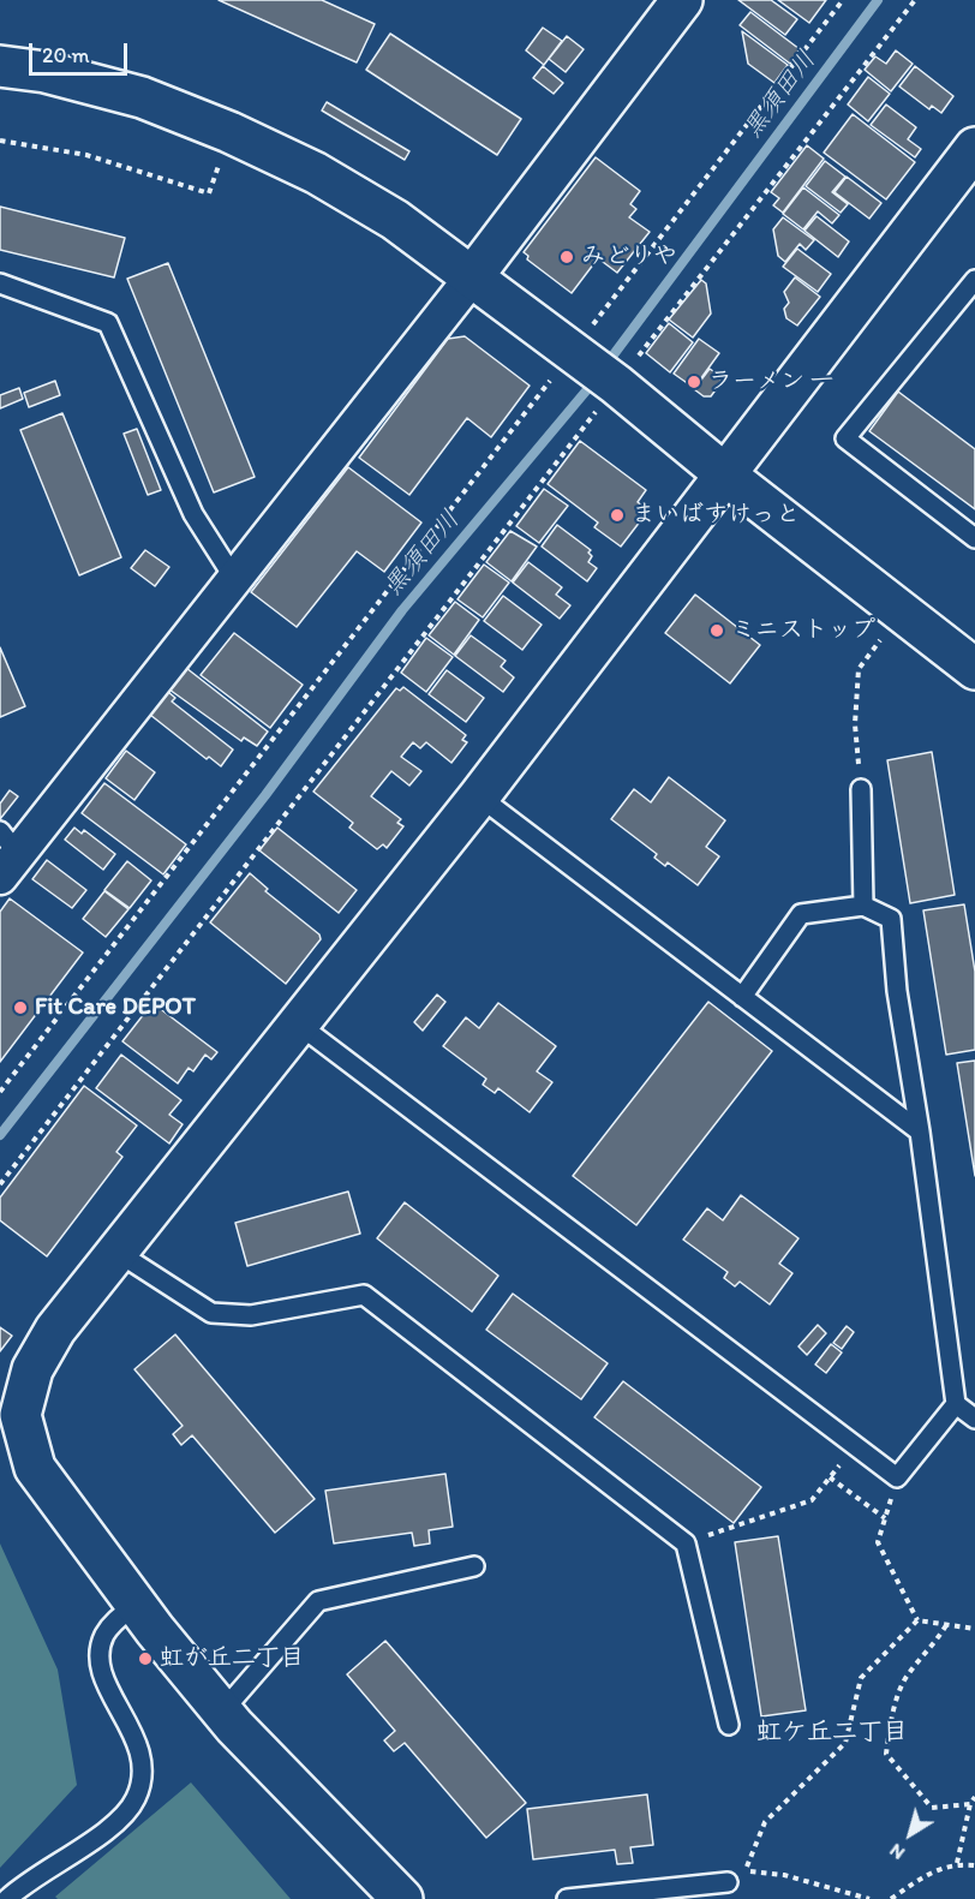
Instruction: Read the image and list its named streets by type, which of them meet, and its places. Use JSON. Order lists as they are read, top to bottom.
{
  "districts": ["虹ケ丘二丁目"],
  "water": ["黒須田川"],
  "places": [
    "みどりや",
    "ラーメン 一",
    "まいばすけっと",
    "ミニストップ",
    "Fit Care DEPOT",
    "虹が丘二丁目"
  ],
  "scale_bar": "20 m",
  "north": "bottom left"
}
